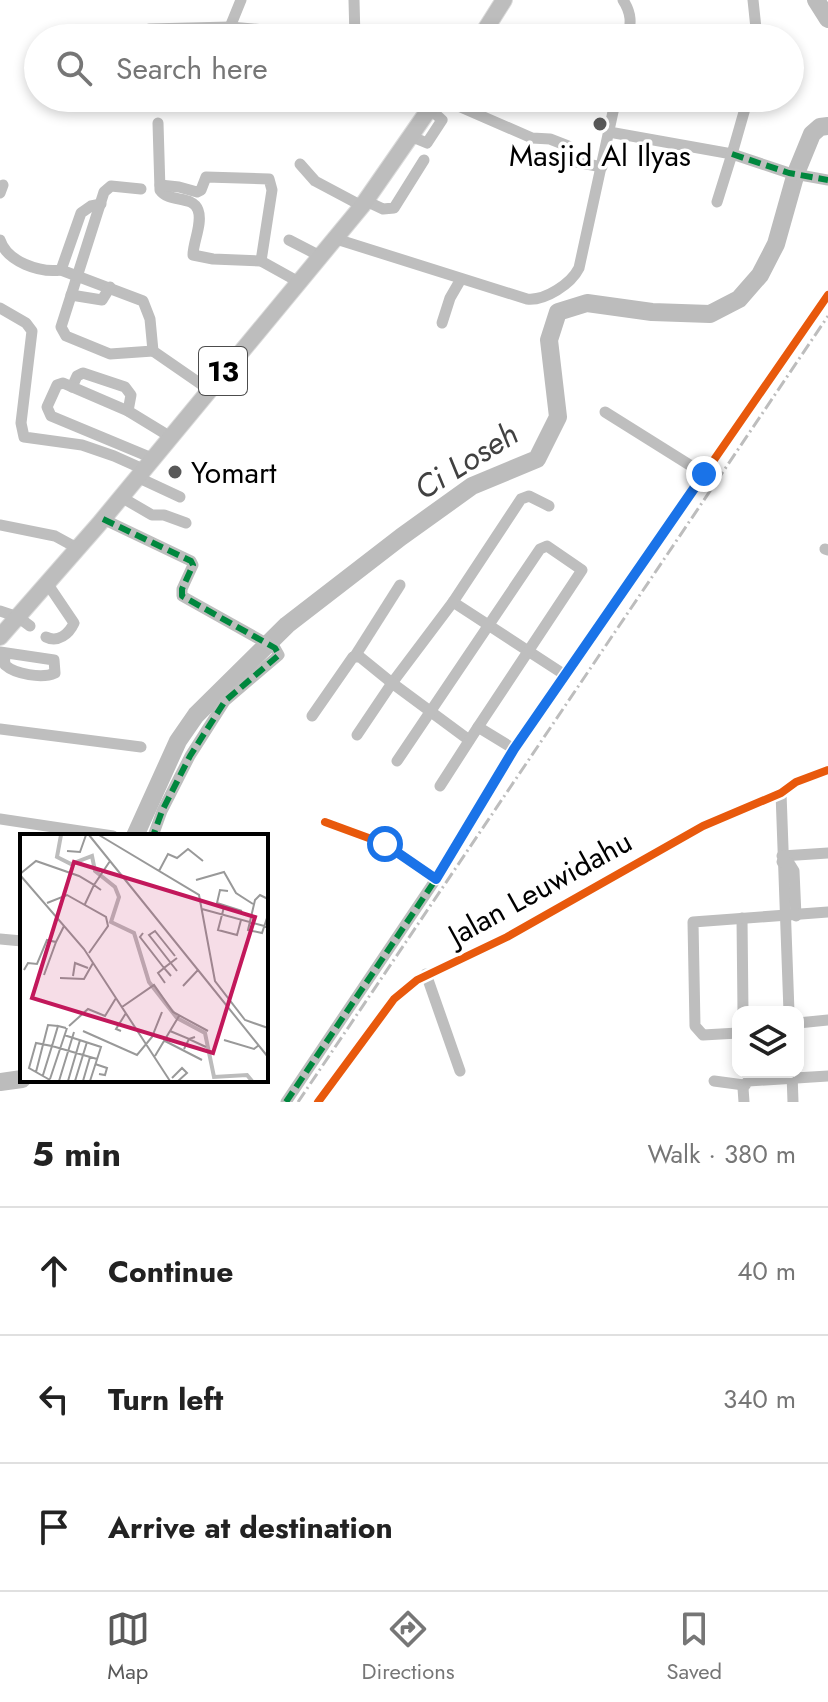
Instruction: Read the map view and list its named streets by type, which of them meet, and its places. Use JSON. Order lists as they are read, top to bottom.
{
  "streets": {
    "highway": ["13"],
    "street": ["Jalan Leuwidahu"]
  },
  "water": ["Ci Loseh"],
  "places": ["Masjid Al Ilyas", "Yomart"],
  "page": {
    "search": "Search here",
    "heading": ["5 min", "Walk · 380 m"],
    "list": [
      ["Continue", "40 m"],
      ["Turn left", "340 m"],
      "Arrive at destination"
    ],
    "nav": ["Map", "Directions", "Saved"]
  }
}
